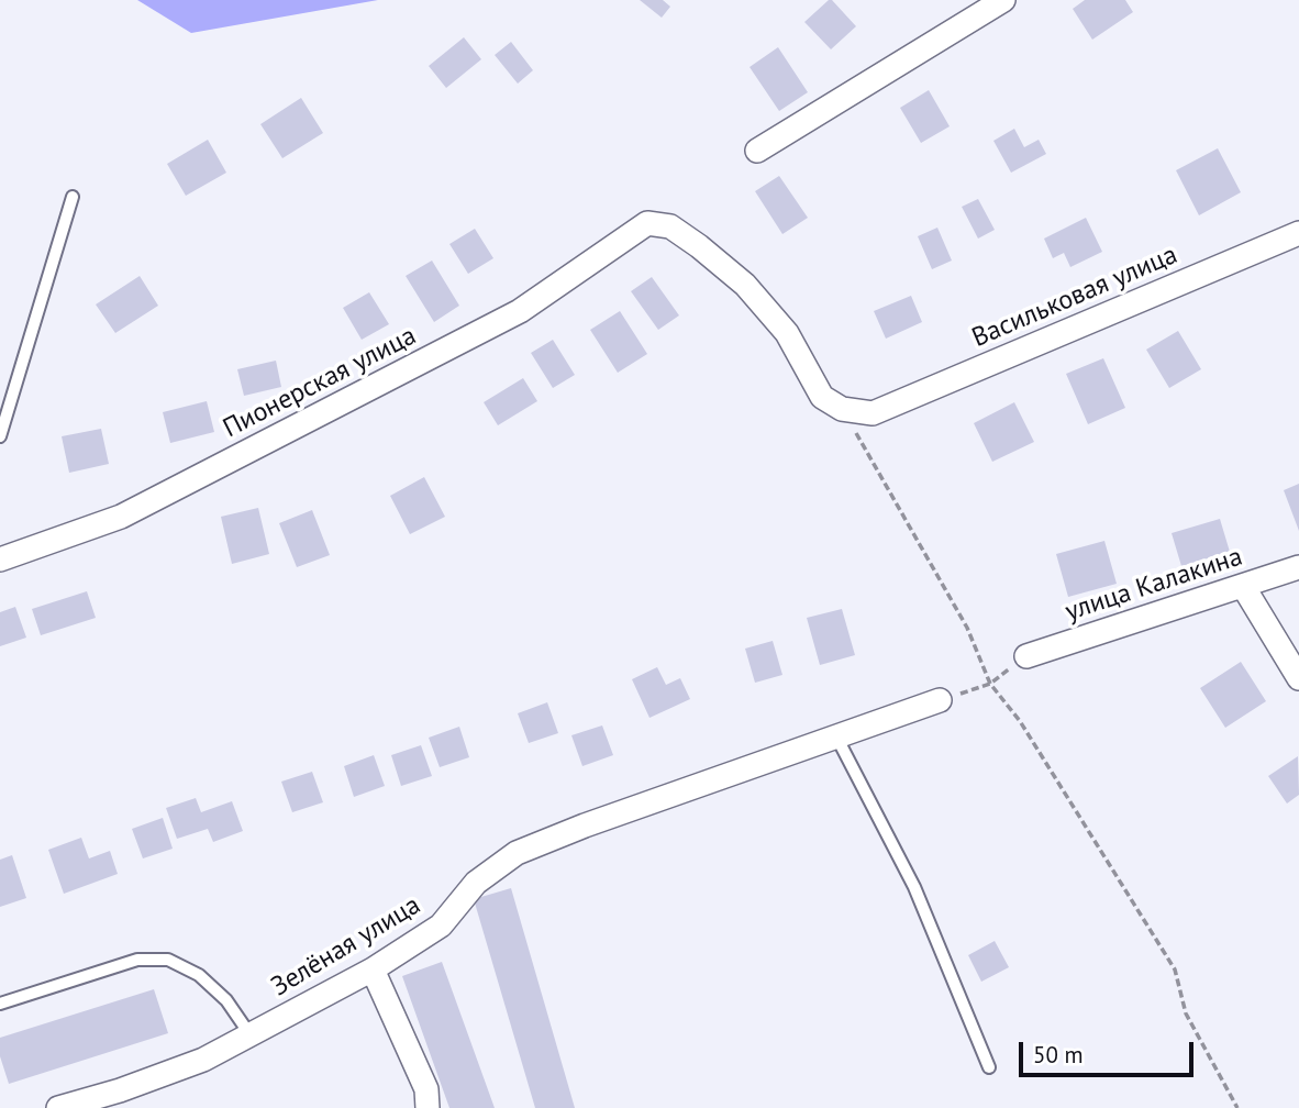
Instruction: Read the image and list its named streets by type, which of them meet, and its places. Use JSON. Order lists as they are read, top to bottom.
{
  "streets": {
    "street": [
      "Васильковая улица",
      "Пионерская улица",
      "улица Калакина",
      "Зелёная улица"
    ]
  },
  "crossings": [
    ["Васильковая улица", "Пионерская улица"]
  ],
  "scale_bar": "50 m"
}
